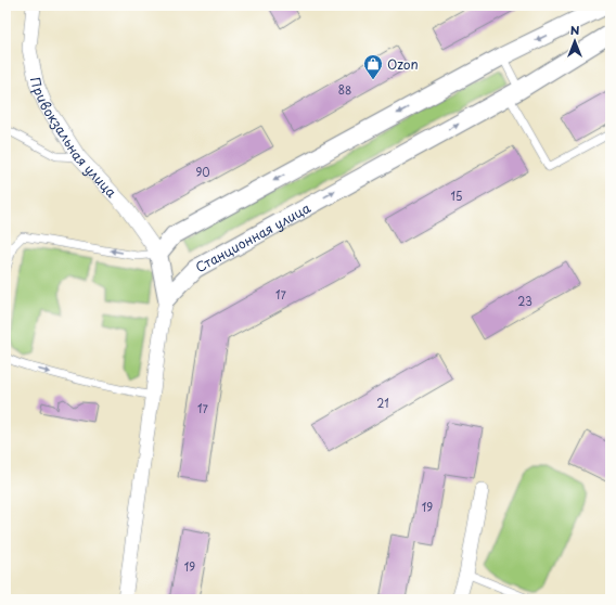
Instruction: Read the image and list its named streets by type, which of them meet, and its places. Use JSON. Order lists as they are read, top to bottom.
{
  "streets": {
    "street": ["Привокзальная улица", "Станционная улица"]
  },
  "places": {
    "shop": ["Ozon"]
  },
  "house_numbers": [
    "88",
    "90",
    "15",
    "17",
    "23",
    "21",
    "17",
    "19",
    "19"
  ],
  "north": "top"
}
